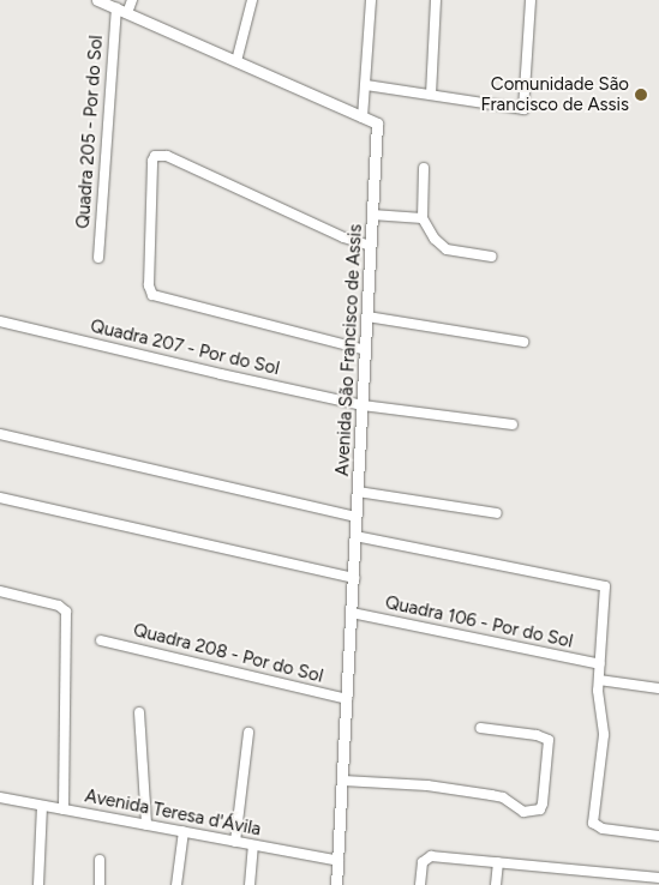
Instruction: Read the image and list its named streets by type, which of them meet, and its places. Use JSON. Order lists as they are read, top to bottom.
{
  "streets": {
    "street": [
      "Quadra 205 - Por do Sol",
      "Quadra 207 - Por do Sol",
      "Avenida São Francisco de Assis",
      "Quadra 106 - Por do Sol",
      "Quadra 208 - Por do Sol",
      "Avenida Teresa d'Ávila"
    ]
  },
  "crossings": [
    ["Quadra 207 - Por do Sol", "Avenida São Francisco de Assis"],
    ["Avenida São Francisco de Assis", "Quadra 106 - Por do Sol"],
    ["Avenida São Francisco de Assis", "Quadra 208 - Por do Sol"],
    ["Avenida São Francisco de Assis", "Avenida Teresa d'Ávila"]
  ],
  "places": ["Comunidade São Francisco de Assis"]
}
